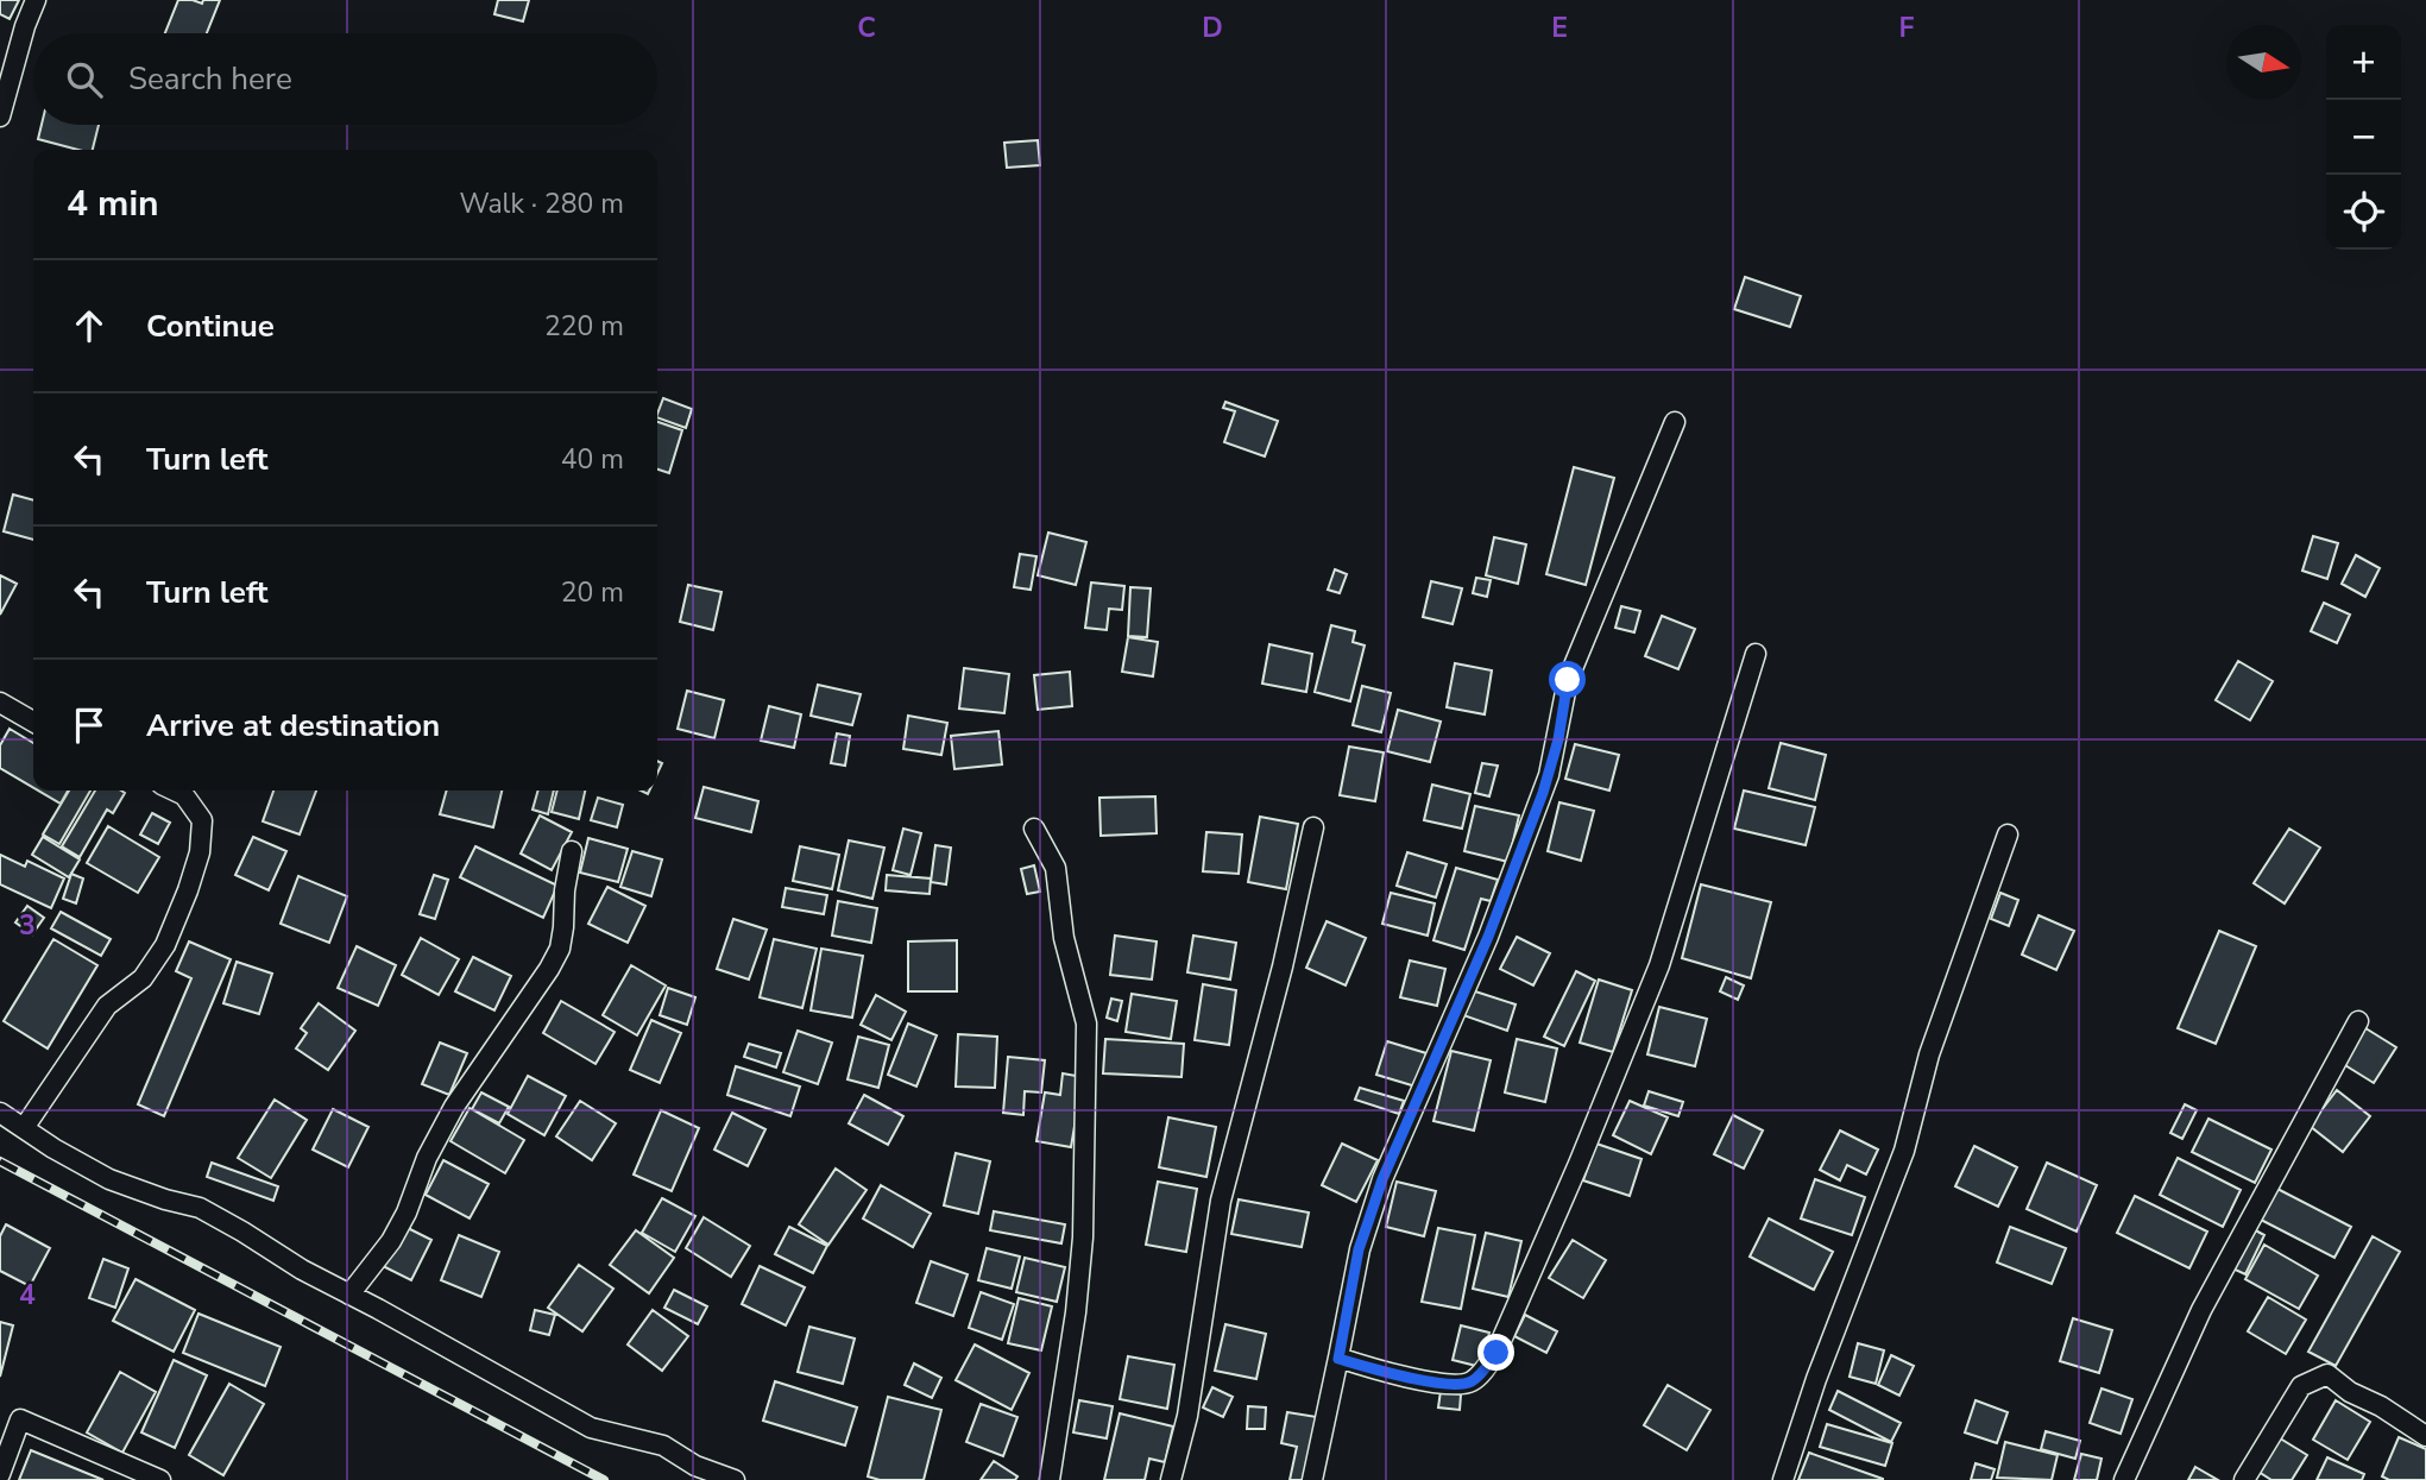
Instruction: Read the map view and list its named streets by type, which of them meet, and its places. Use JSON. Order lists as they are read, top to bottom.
{
  "north": "right",
  "page": {
    "map_buttons": ["+", "−"],
    "search": "Search here",
    "heading": ["4 min", "Walk · 280 m"],
    "list": [
      ["Continue", "220 m"],
      ["Turn left", "40 m"],
      ["Turn left", "20 m"],
      "Arrive at destination"
    ]
  },
  "grid": {
    "columns": [
      "C",
      "D",
      "E",
      "F"
    ],
    "rows": ["3", "4"]
  }
}
